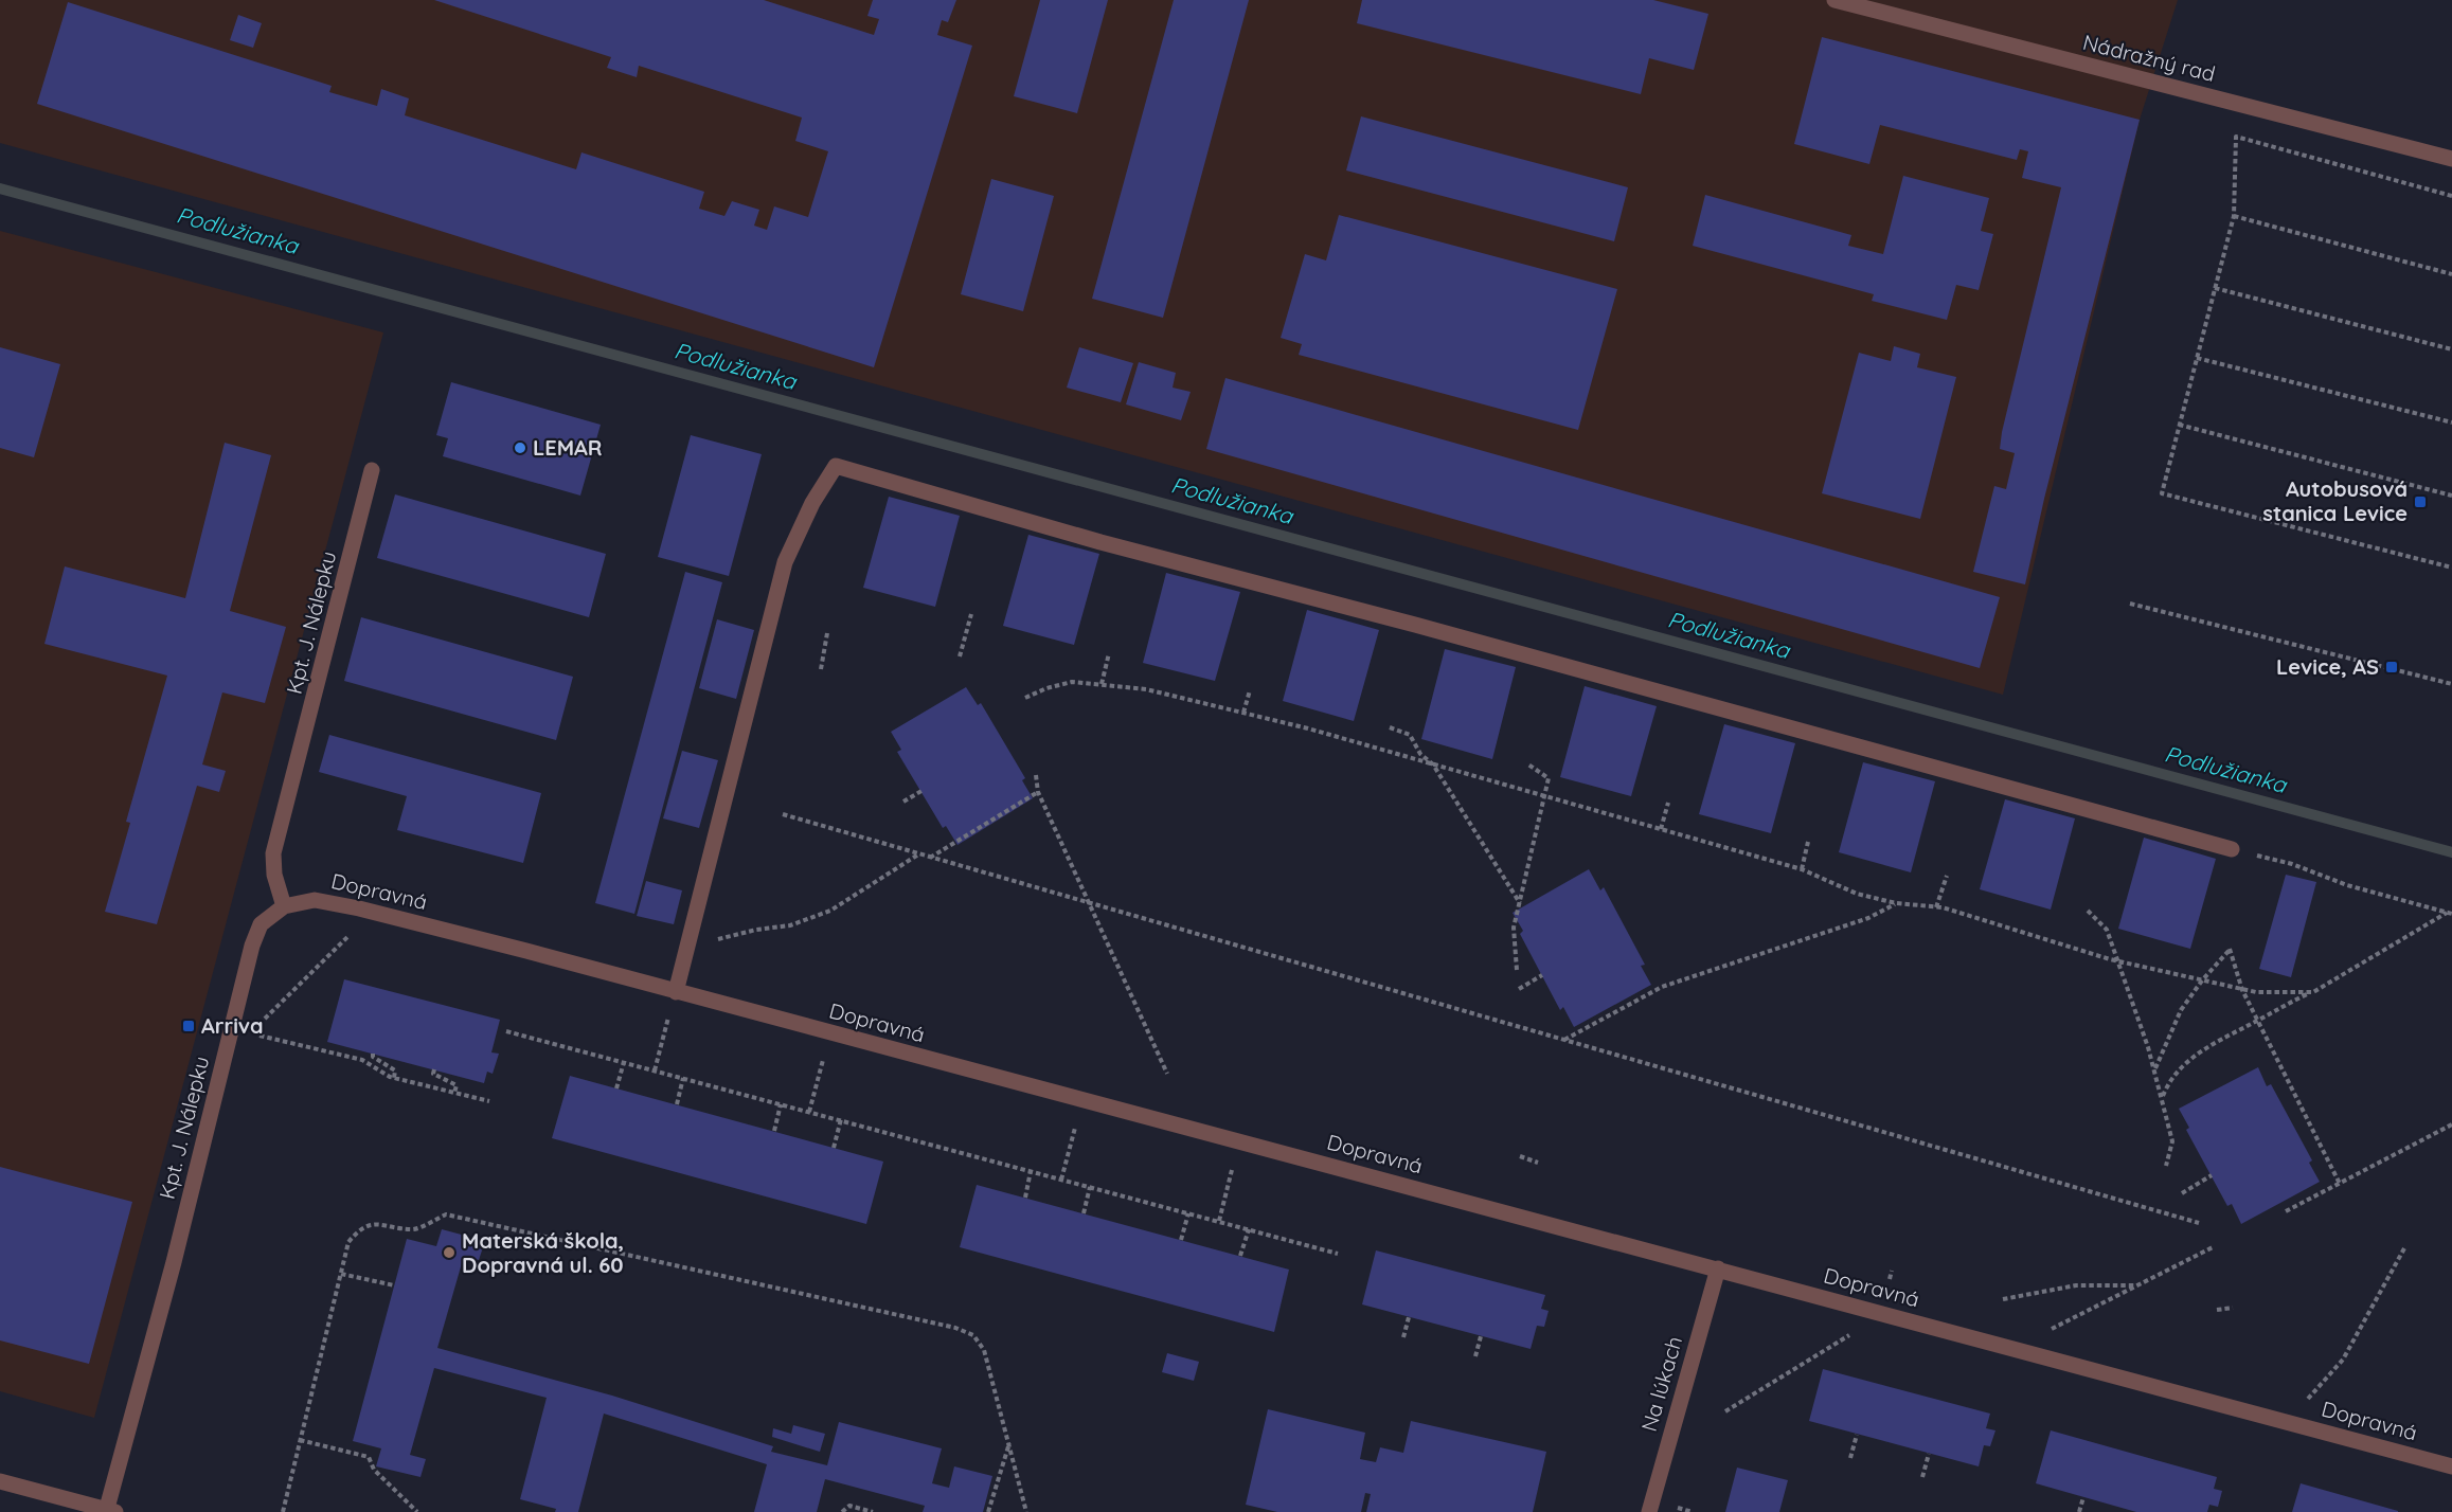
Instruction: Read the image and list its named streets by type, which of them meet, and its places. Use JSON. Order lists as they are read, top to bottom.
{
  "streets": {
    "street": [
      "Nádražný rad",
      "Kpt. J. Nálepku",
      "Dopravná",
      "Na lúkach"
    ]
  },
  "crossings": [
    ["Kpt. J. Nálepku", "Dopravná"],
    ["Dopravná", "Na lúkach"]
  ],
  "water": ["Podlužianka"],
  "places": {
    "other": ["LEMAR", "Materská škola, Dopravná ul. 60"],
    "transit": ["Autobusová stanica Levice", "Levice, AS", "Arriva"]
  }
}
